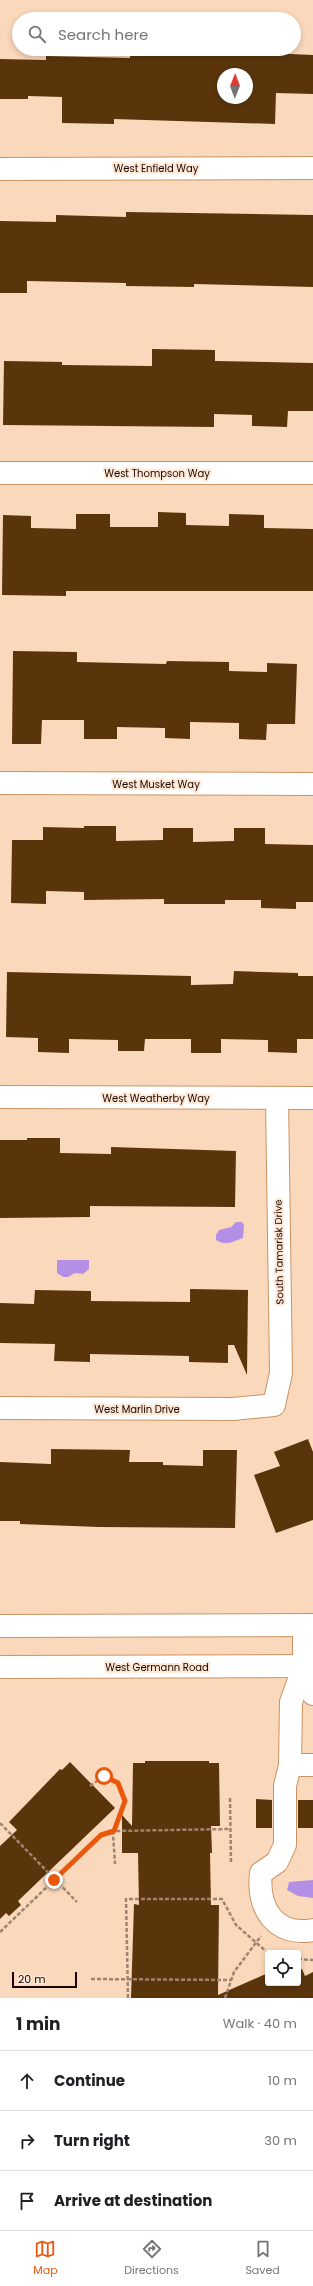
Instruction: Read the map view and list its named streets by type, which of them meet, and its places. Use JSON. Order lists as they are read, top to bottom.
{
  "streets": {
    "street": [
      "West Enfield Way",
      "West Thompson Way",
      "West Musket Way",
      "West Weatherby Way",
      "South Tamarisk Drive",
      "West Marlin Drive",
      "West Germann Road"
    ]
  },
  "crossings": [
    ["West Weatherby Way", "South Tamarisk Drive"],
    ["South Tamarisk Drive", "West Marlin Drive"]
  ],
  "scale_bar": "20 m",
  "north": "top",
  "page": {
    "search": "Search here",
    "scale": "20 m",
    "heading": ["1 min", "Walk · 40 m"],
    "list": [
      ["Continue", "10 m"],
      ["Turn right", "30 m"],
      "Arrive at destination"
    ],
    "nav": ["Map", "Directions", "Saved"]
  }
}
